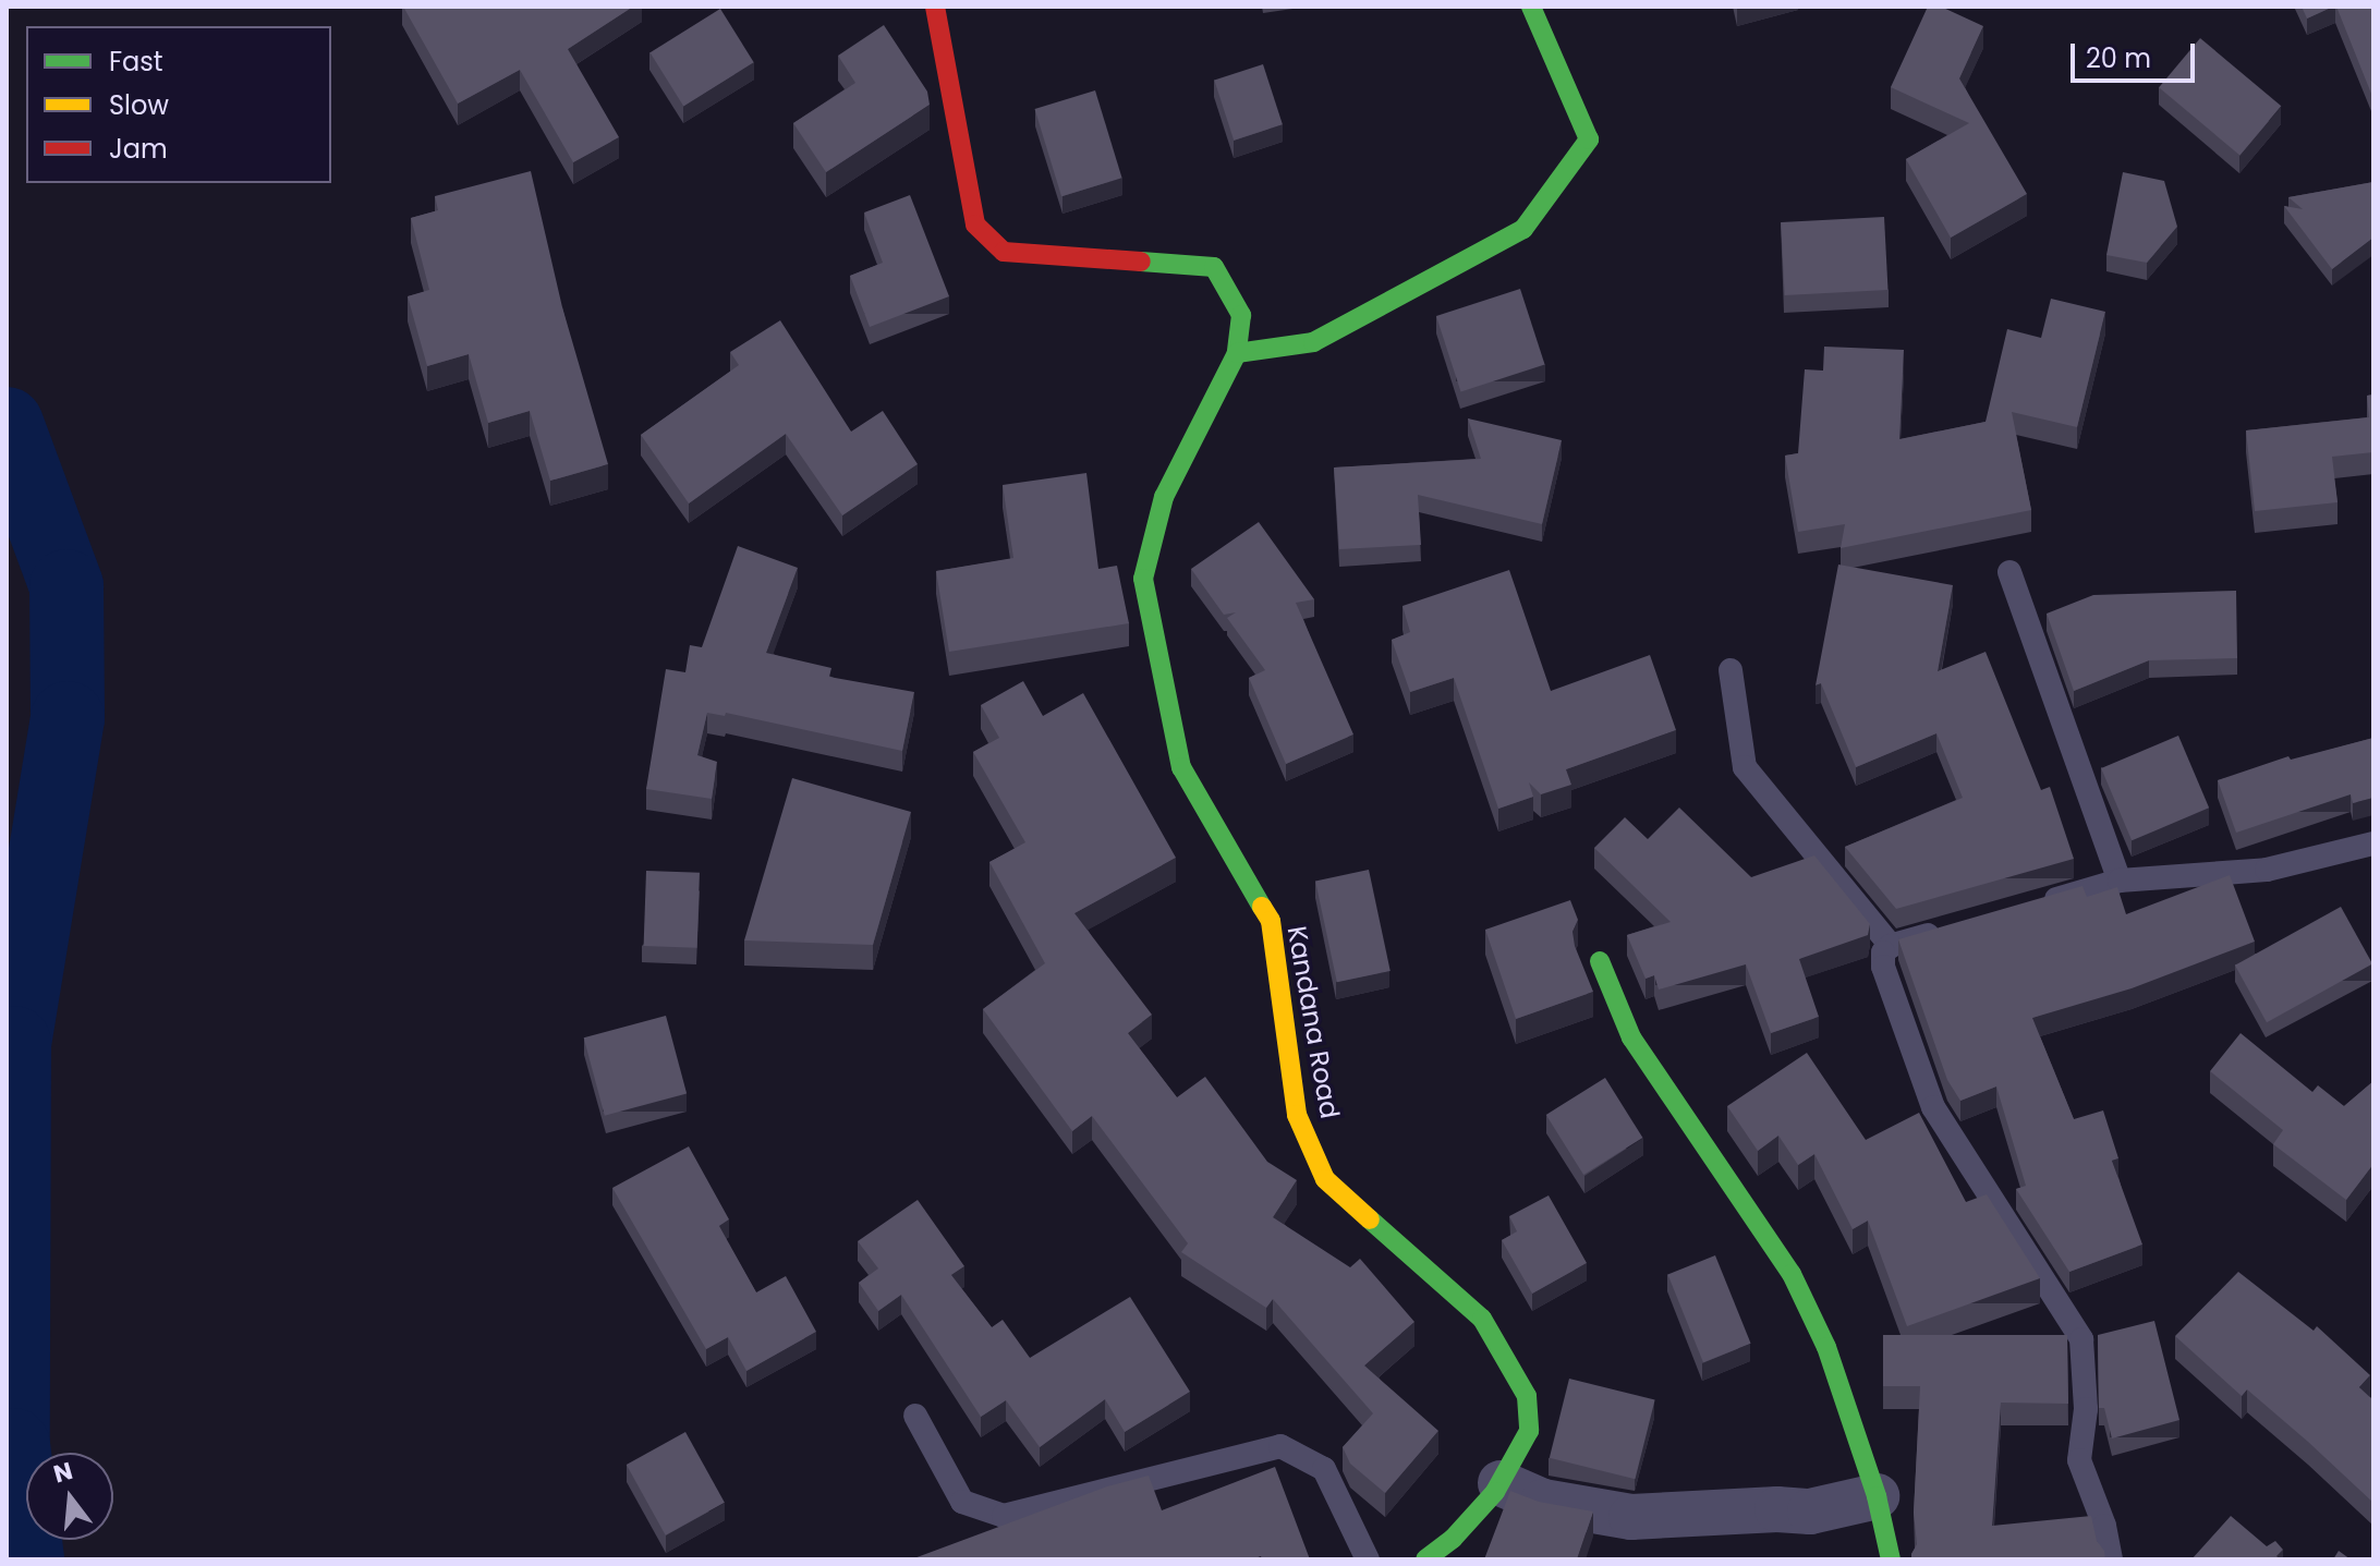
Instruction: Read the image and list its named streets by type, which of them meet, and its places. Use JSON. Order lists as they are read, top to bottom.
{
  "streets": {
    "street": ["Kandana Road"]
  },
  "legend": ["Fast", "Slow", "Jam"],
  "scale_bar": "20 m",
  "north": "top"
}
